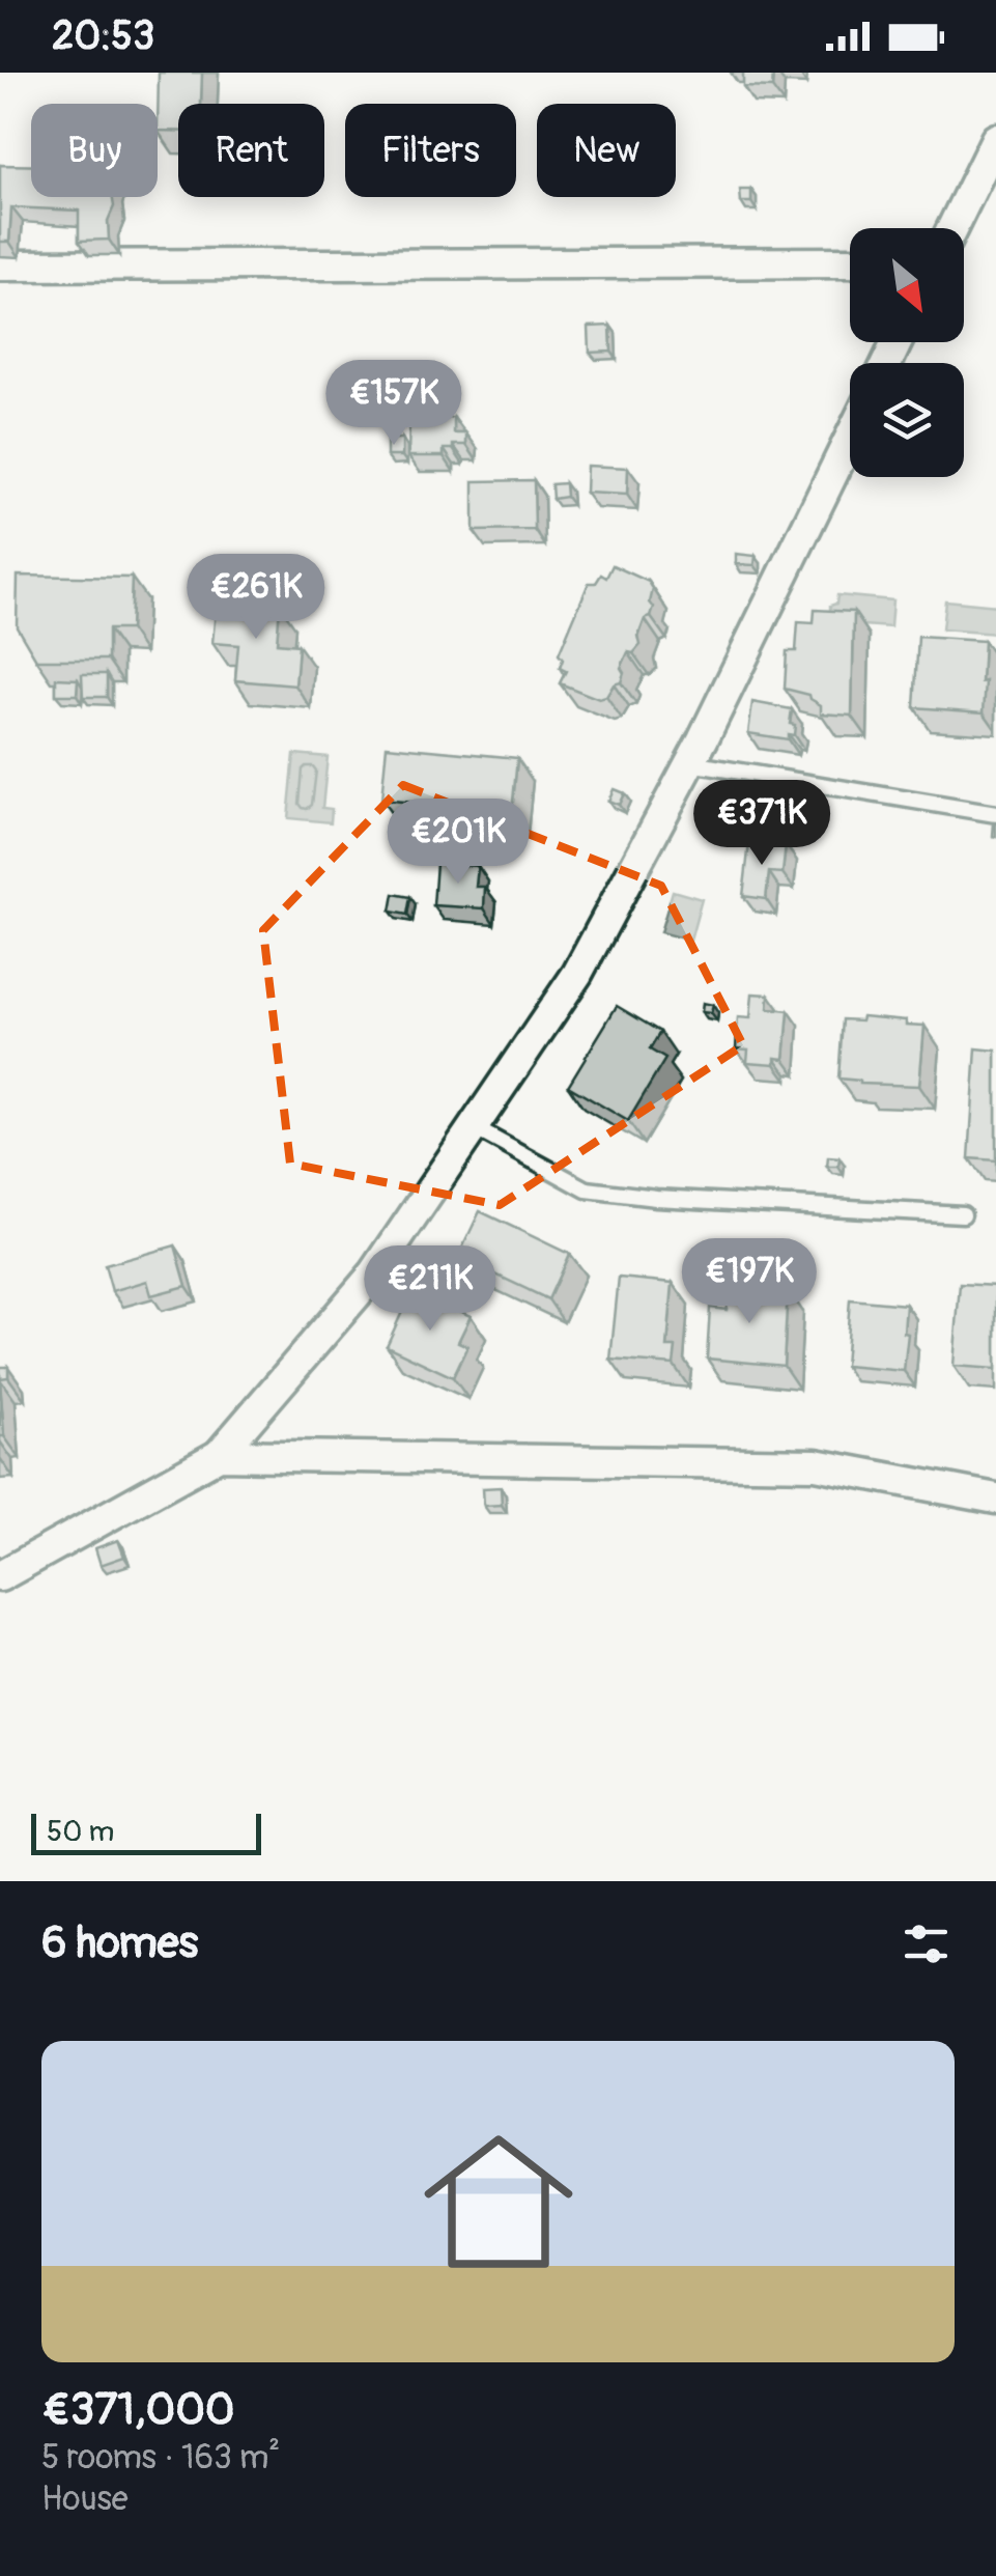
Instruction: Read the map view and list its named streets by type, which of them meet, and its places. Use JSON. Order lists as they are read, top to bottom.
{
  "scale_bar": "50 m",
  "north": "bottom right",
  "page": {
    "status": "20:53",
    "chip": [
      "Buy",
      "Rent",
      "Filters",
      "New"
    ],
    "price": [
      "€157K",
      "€261K",
      "€371K",
      "€201K",
      "€197K",
      "€211K"
    ],
    "scale": "50 m",
    "heading": "6 homes",
    "list": [
      {
        "name": "€371,000",
        "note": "5 rooms · 163 m² · House"
      }
    ]
  }
}
